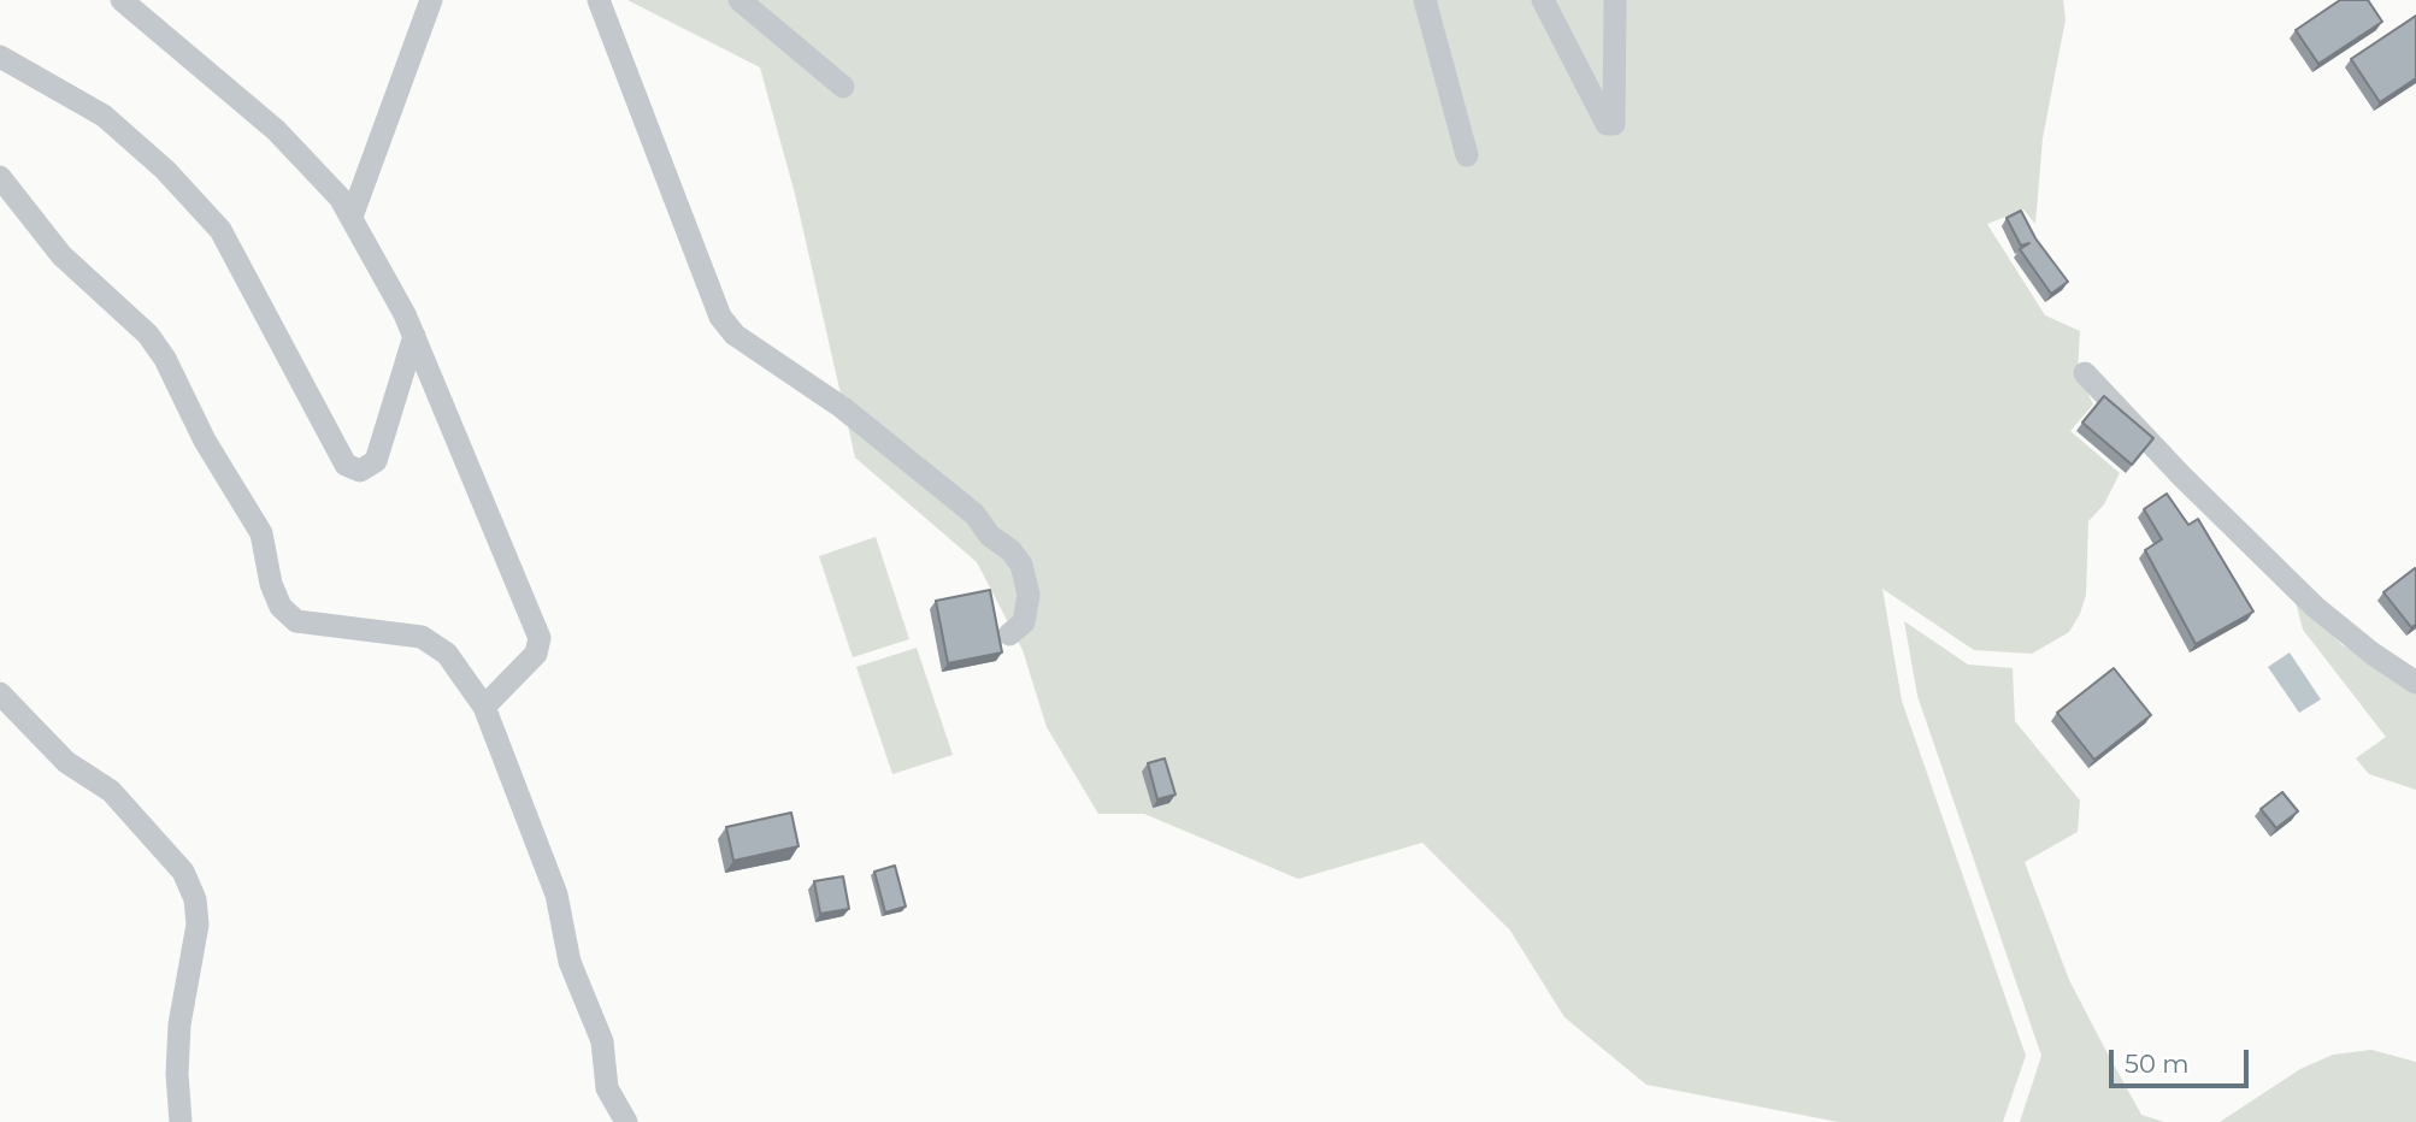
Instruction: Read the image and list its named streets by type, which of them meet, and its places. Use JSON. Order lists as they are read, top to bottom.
{
  "scale_bar": "50 m"
}
